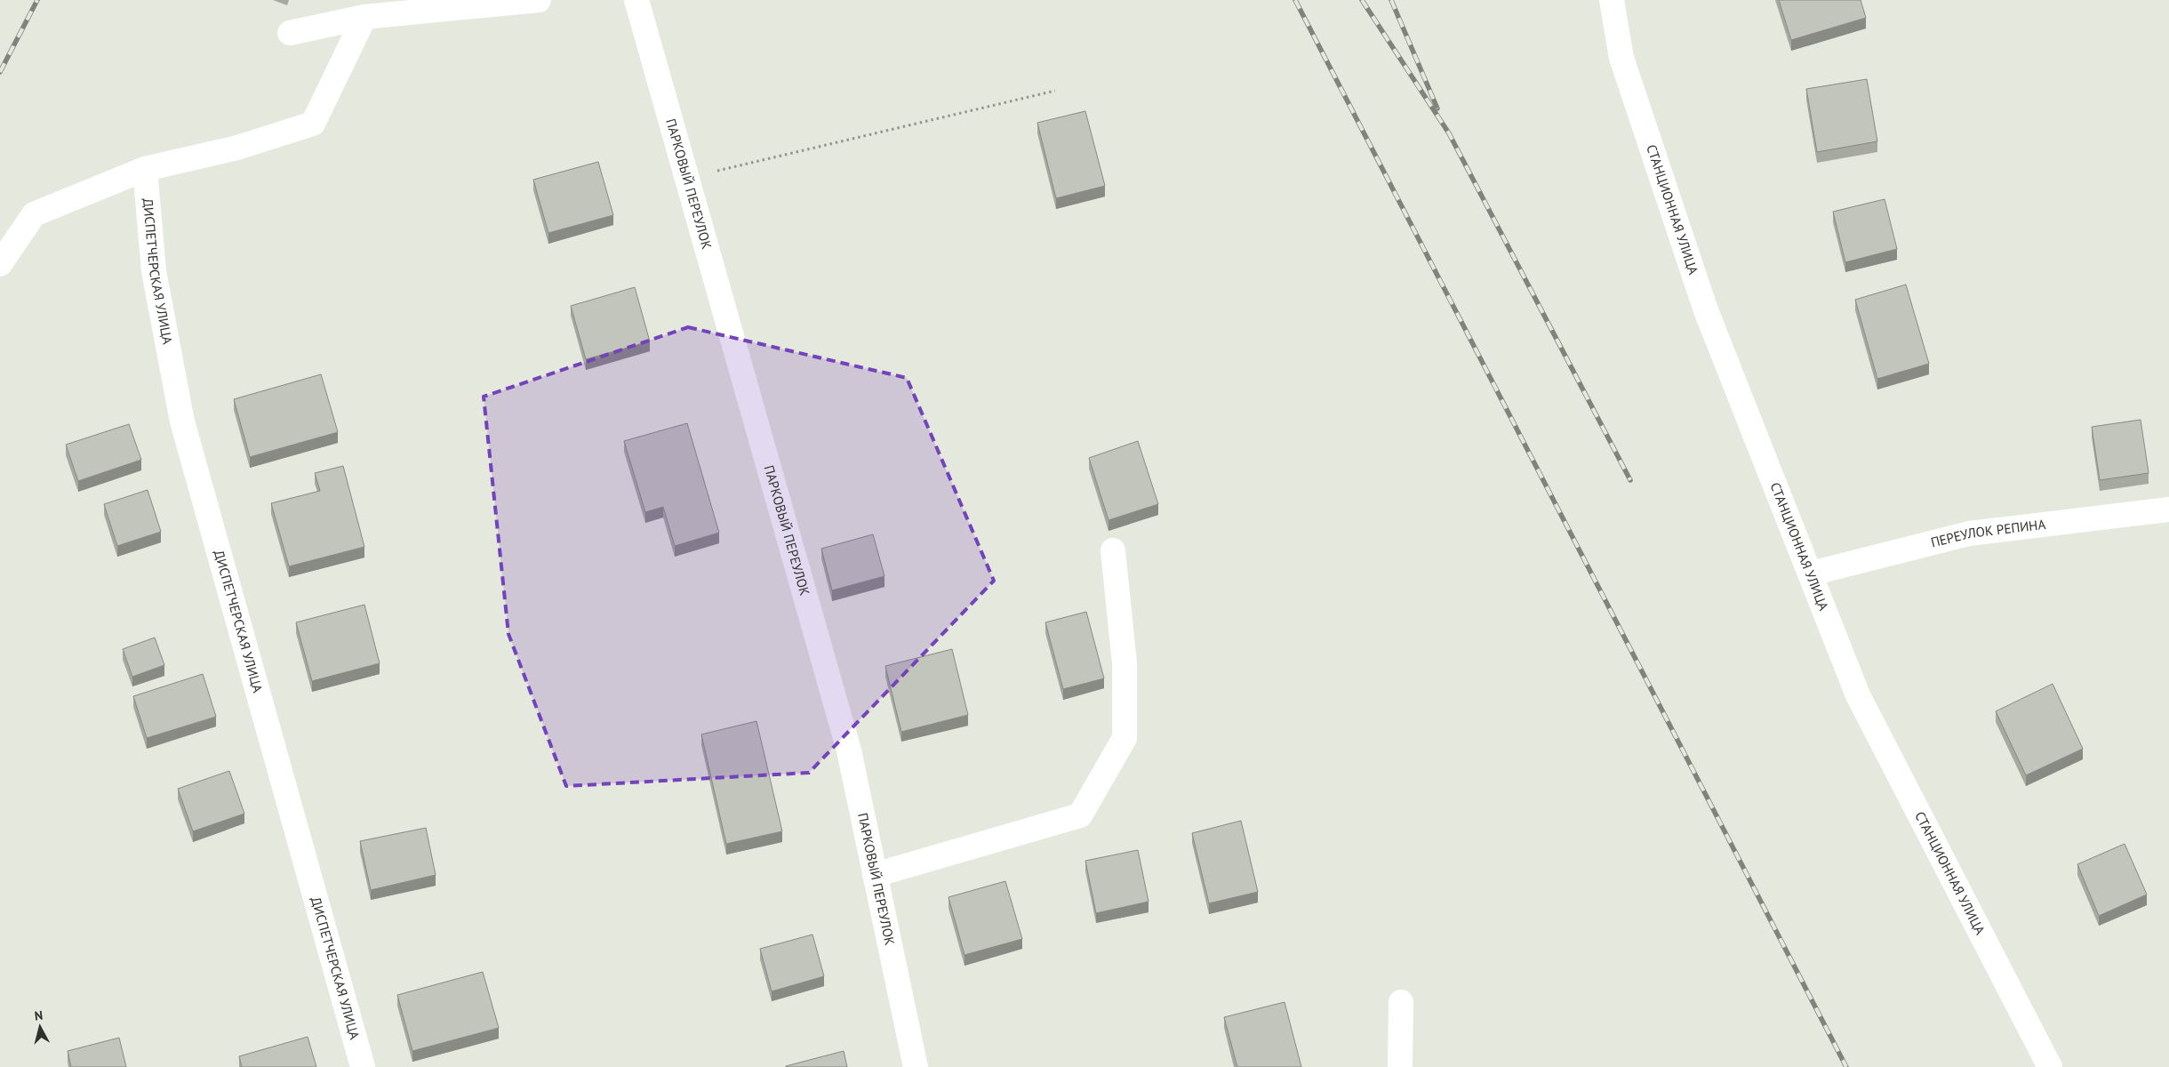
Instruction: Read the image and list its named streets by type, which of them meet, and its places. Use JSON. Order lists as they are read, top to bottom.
{
  "streets": {
    "street": [
      "ПАРКОВЫЙ ПЕРЕУЛОК",
      "СТАНЦИОННАЯ УЛИЦА",
      "ДИСПЕТЧЕРСКАЯ УЛИЦА",
      "ПЕРЕУЛОК РЕПИНА"
    ]
  },
  "crossings": [
    ["СТАНЦИОННАЯ УЛИЦА", "ПЕРЕУЛОК РЕПИНА"]
  ],
  "north": "top"
}
